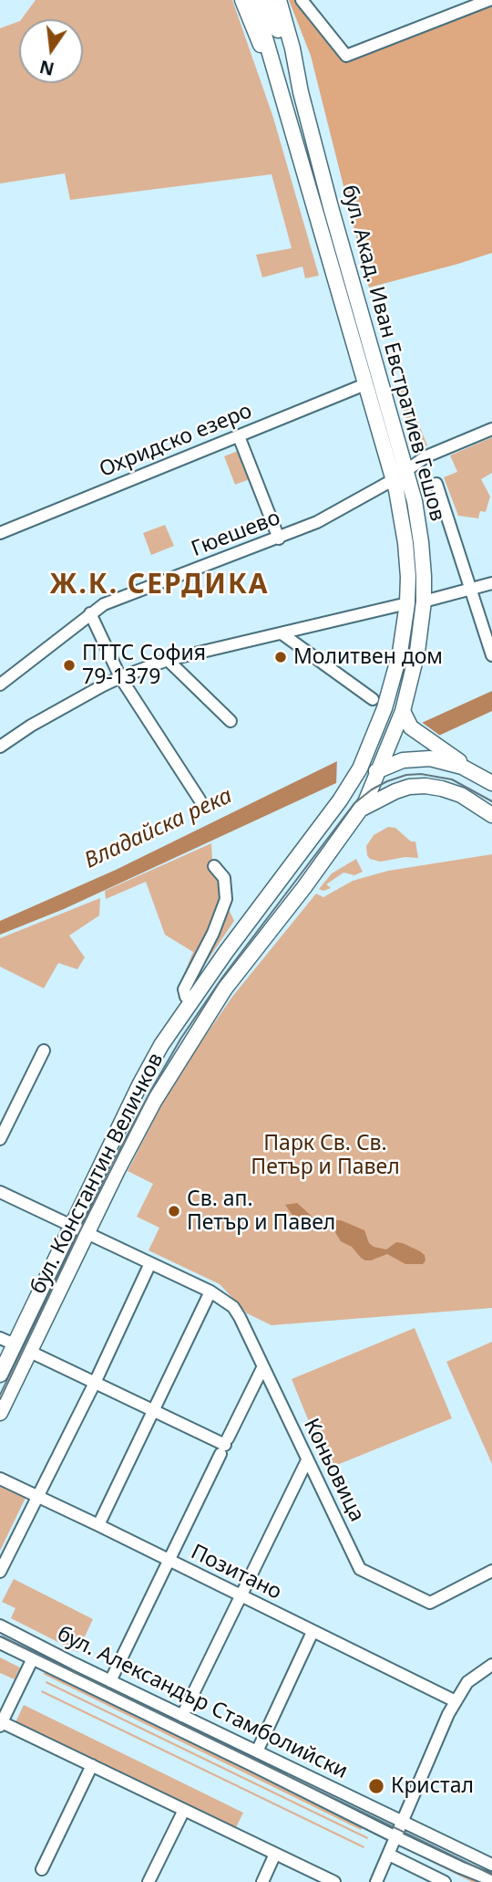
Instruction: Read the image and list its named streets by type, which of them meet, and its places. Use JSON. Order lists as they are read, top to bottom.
{
  "streets": {
    "main road": ["бул. Акад. Иван Евстратиев Гешов", "бул. Константин Величков"],
    "street": [
      "Охридско езеро",
      "Гюешево",
      "Коньовица",
      "Позитано",
      "бул. Александър Стамболийски"
    ]
  },
  "crossings": [
    ["бул. Акад. Иван Евстратиев Гешов", "Охридско езеро"],
    ["бул. Акад. Иван Евстратиев Гешов", "Гюешево"],
    ["бул. Акад. Иван Евстратиев Гешов", "бул. Константин Величков"]
  ],
  "districts": ["Ж.К. СЕРДИКА"],
  "water": ["Владайска река"],
  "parks": ["Парк Св. Св. Петър и Павел"],
  "places": [
    "Молитвен дом",
    "ПТТС София 79-1379",
    "Св. ап. Петър и Павел",
    "Кристал"
  ],
  "north": "bottom"
}
